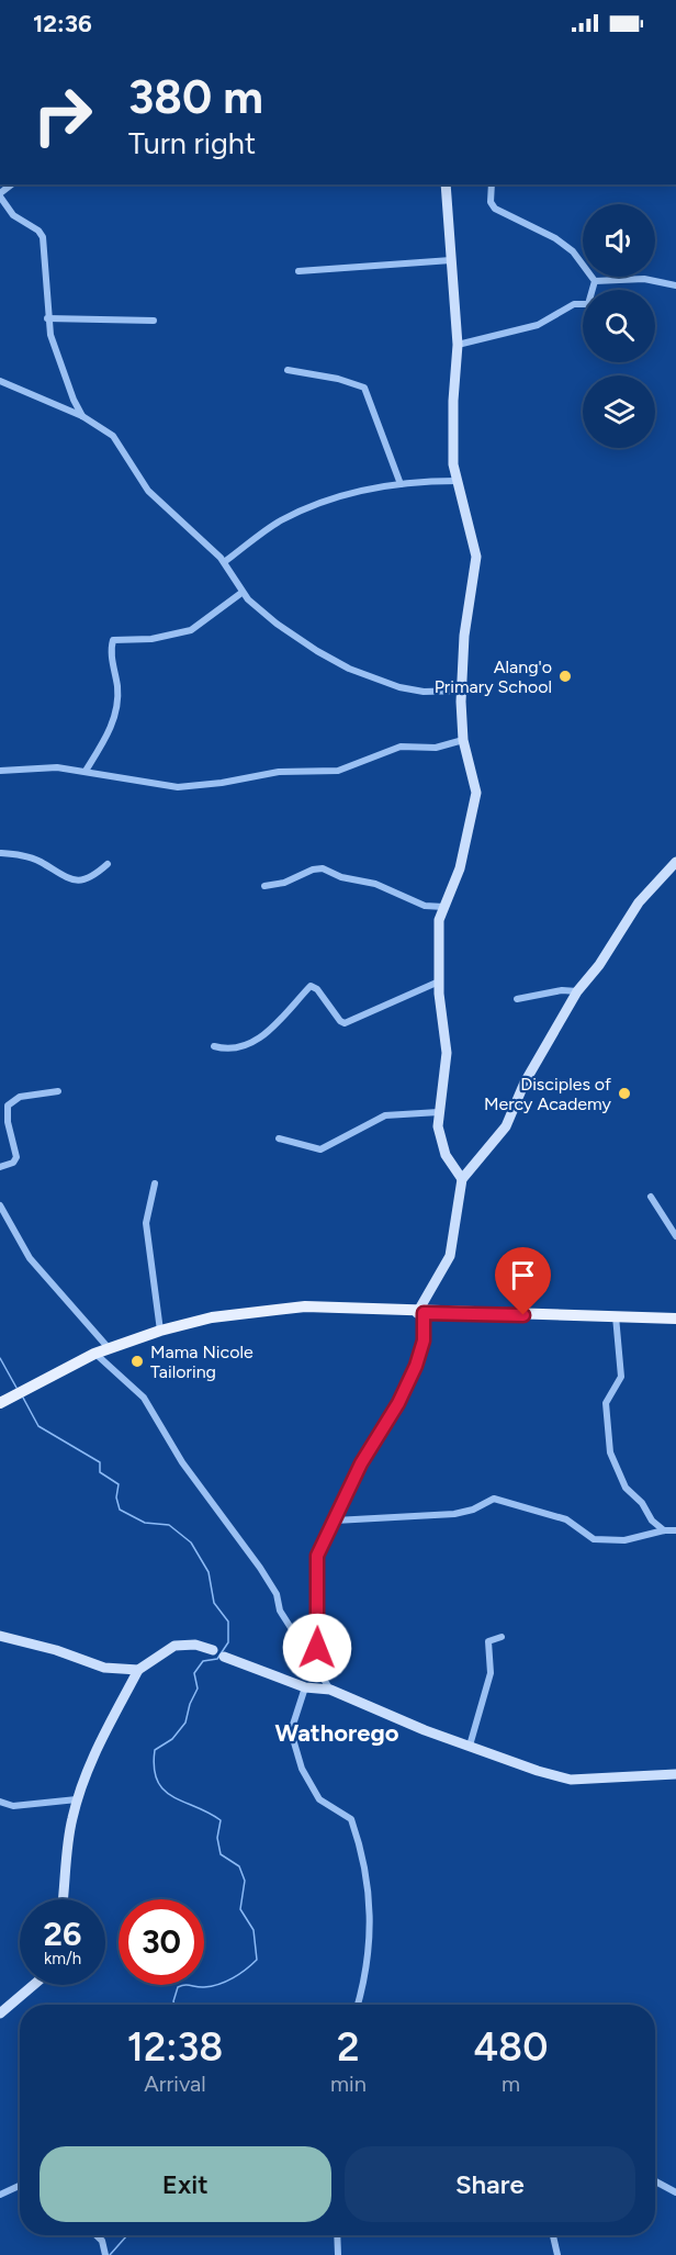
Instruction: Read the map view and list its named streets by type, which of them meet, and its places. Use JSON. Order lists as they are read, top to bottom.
{
  "districts": ["Wathorego"],
  "places": ["Alang'o Primary School", "Disciples of Mercy Academy", "Mama Nicole Tailoring"],
  "page": {
    "status": "12:36",
    "turn": ["380 m", "Turn right"],
    "speed": "26 km/h",
    "limit": "30",
    "eta": [
      "12:38",
      "Arrival",
      "2",
      "min",
      "480",
      "m"
    ],
    "buttons": ["Exit", "Share"]
  }
}
